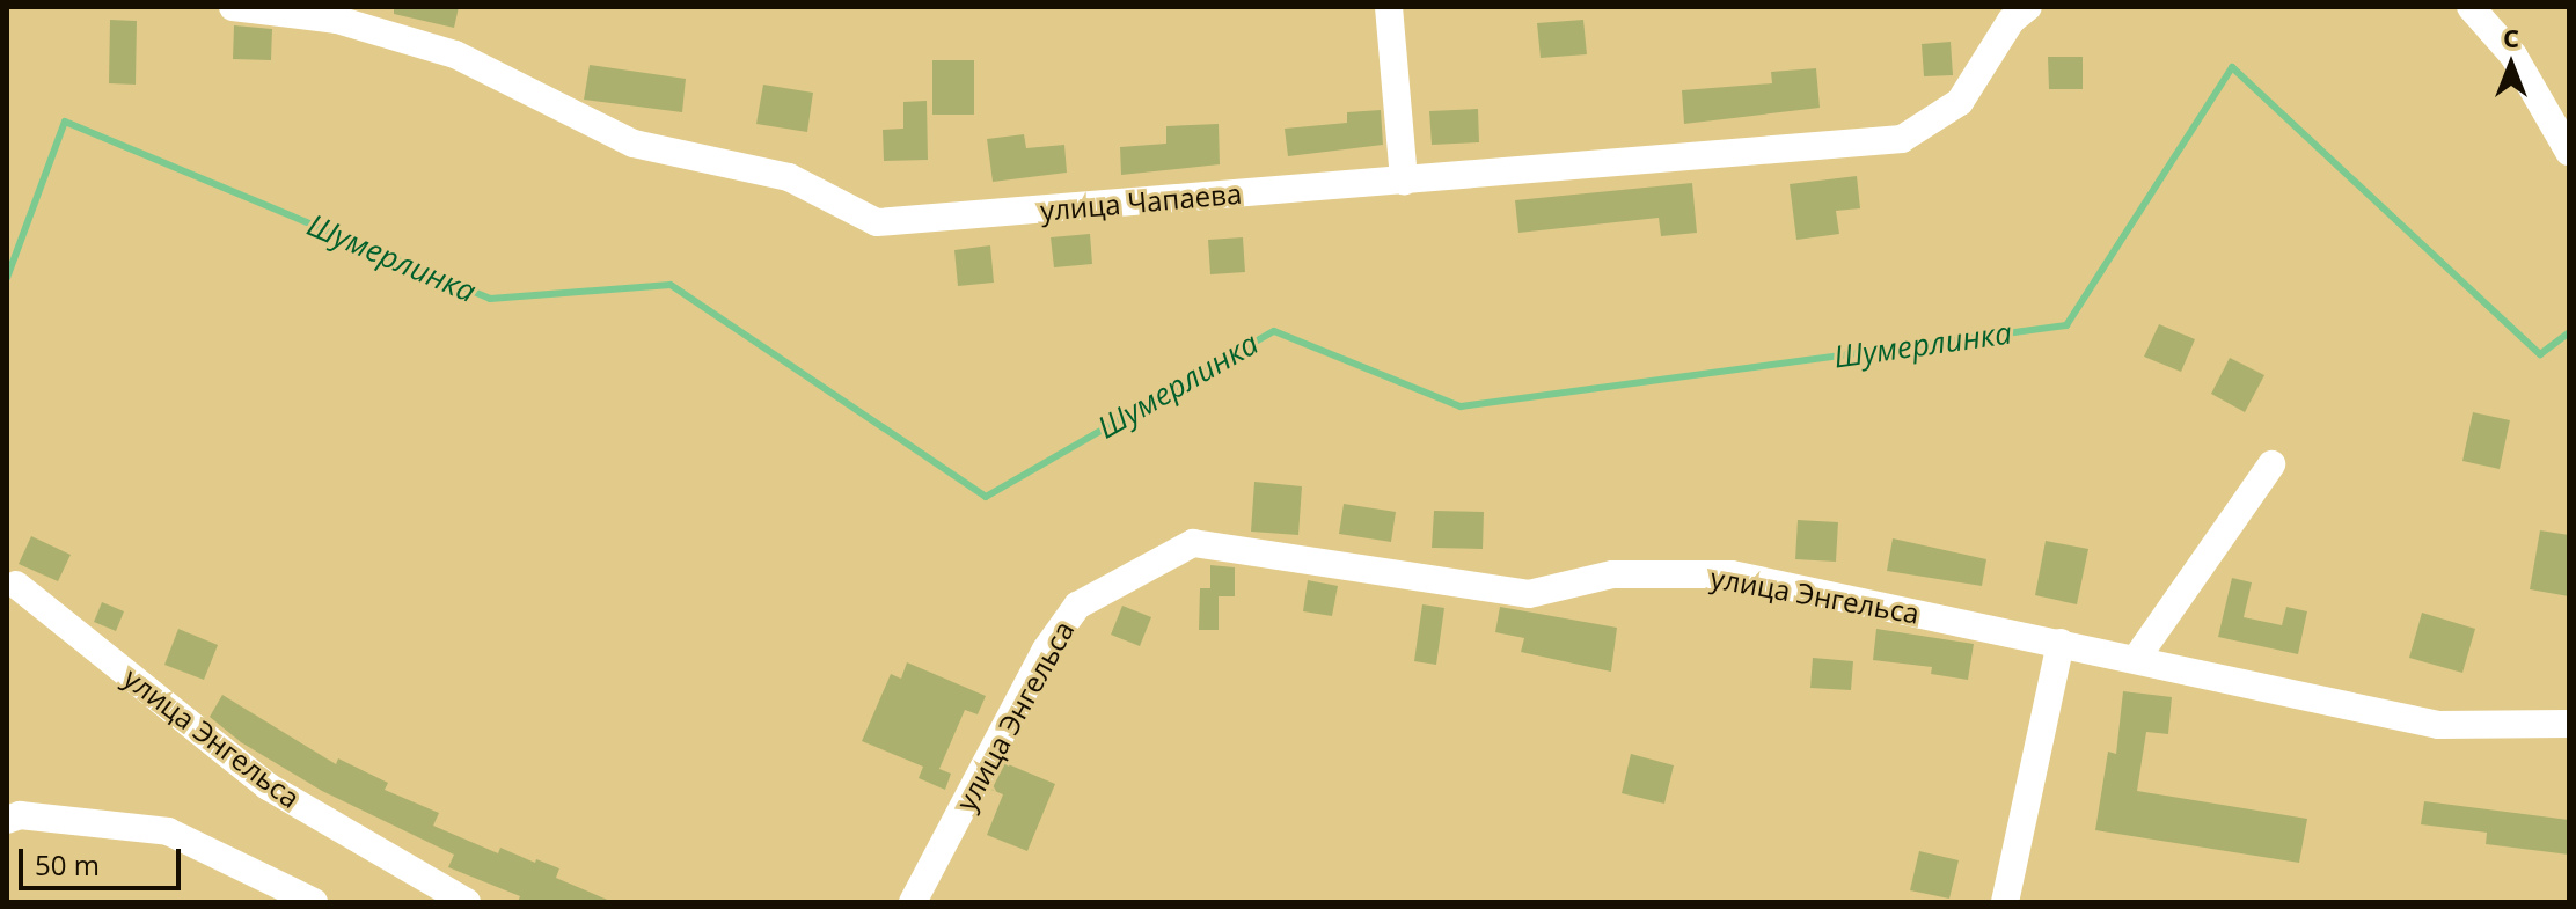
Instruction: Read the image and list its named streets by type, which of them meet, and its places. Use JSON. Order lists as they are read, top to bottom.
{
  "streets": {
    "street": ["улица Чапаева", "улица Энгельса"]
  },
  "water": ["Шумерлинка"],
  "scale_bar": "50 m",
  "north": "top"
}
